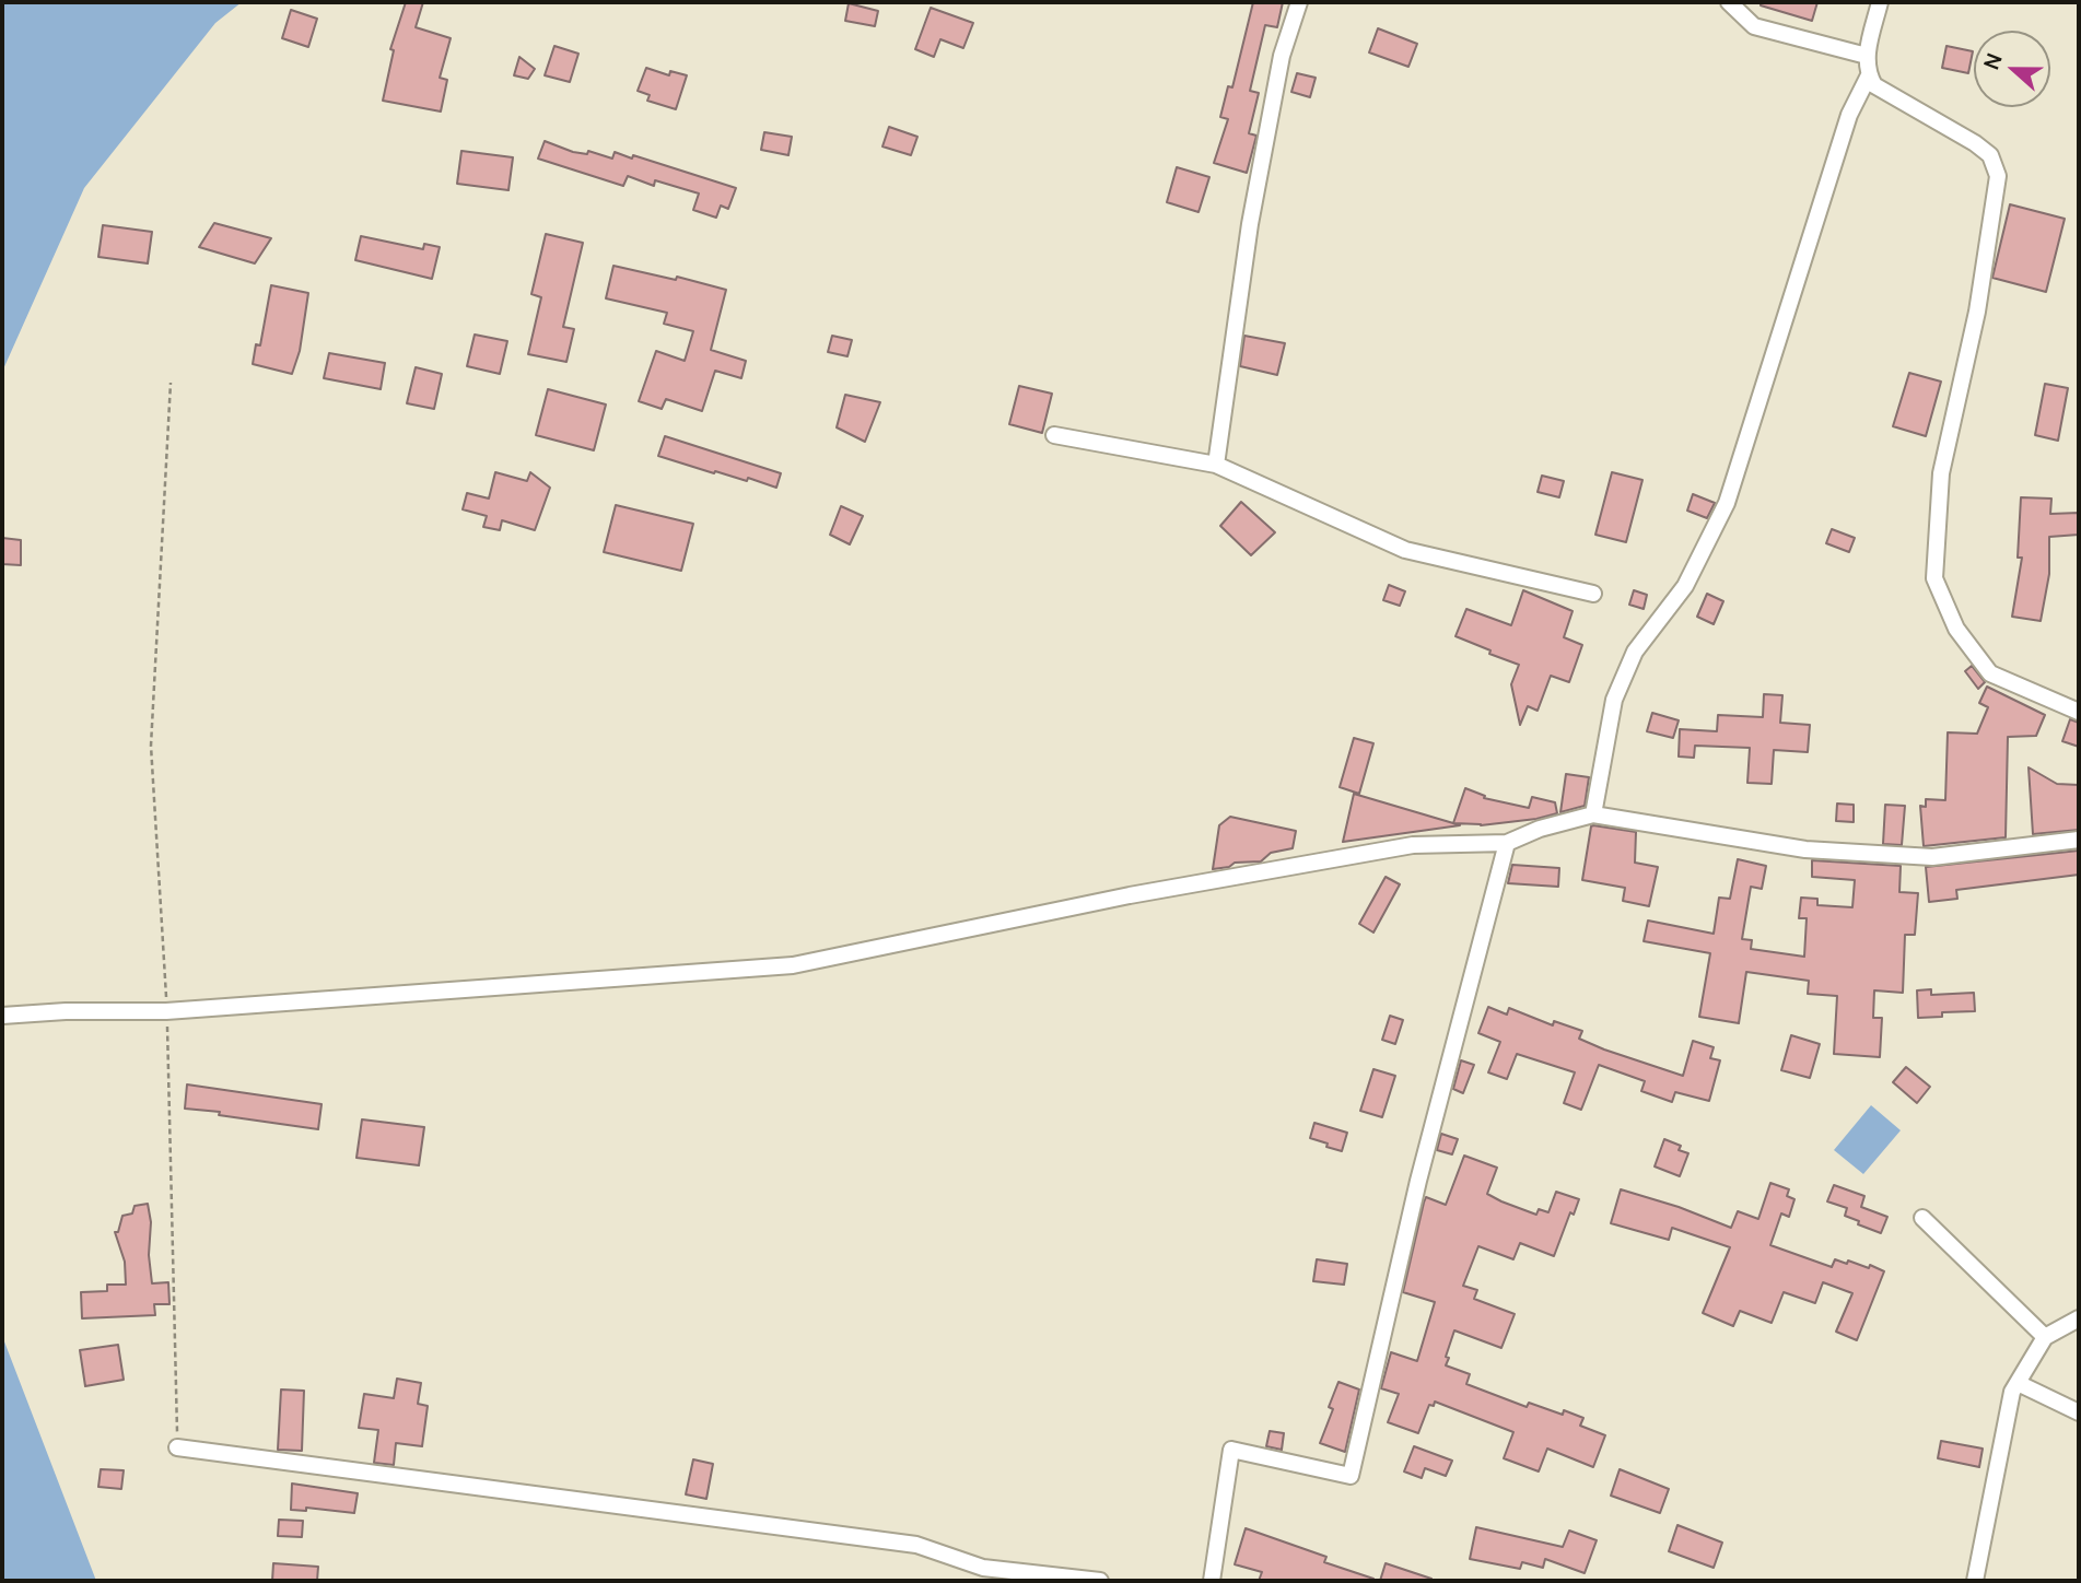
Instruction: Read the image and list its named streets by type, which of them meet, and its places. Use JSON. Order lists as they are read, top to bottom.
{
  "north": "left"
}
